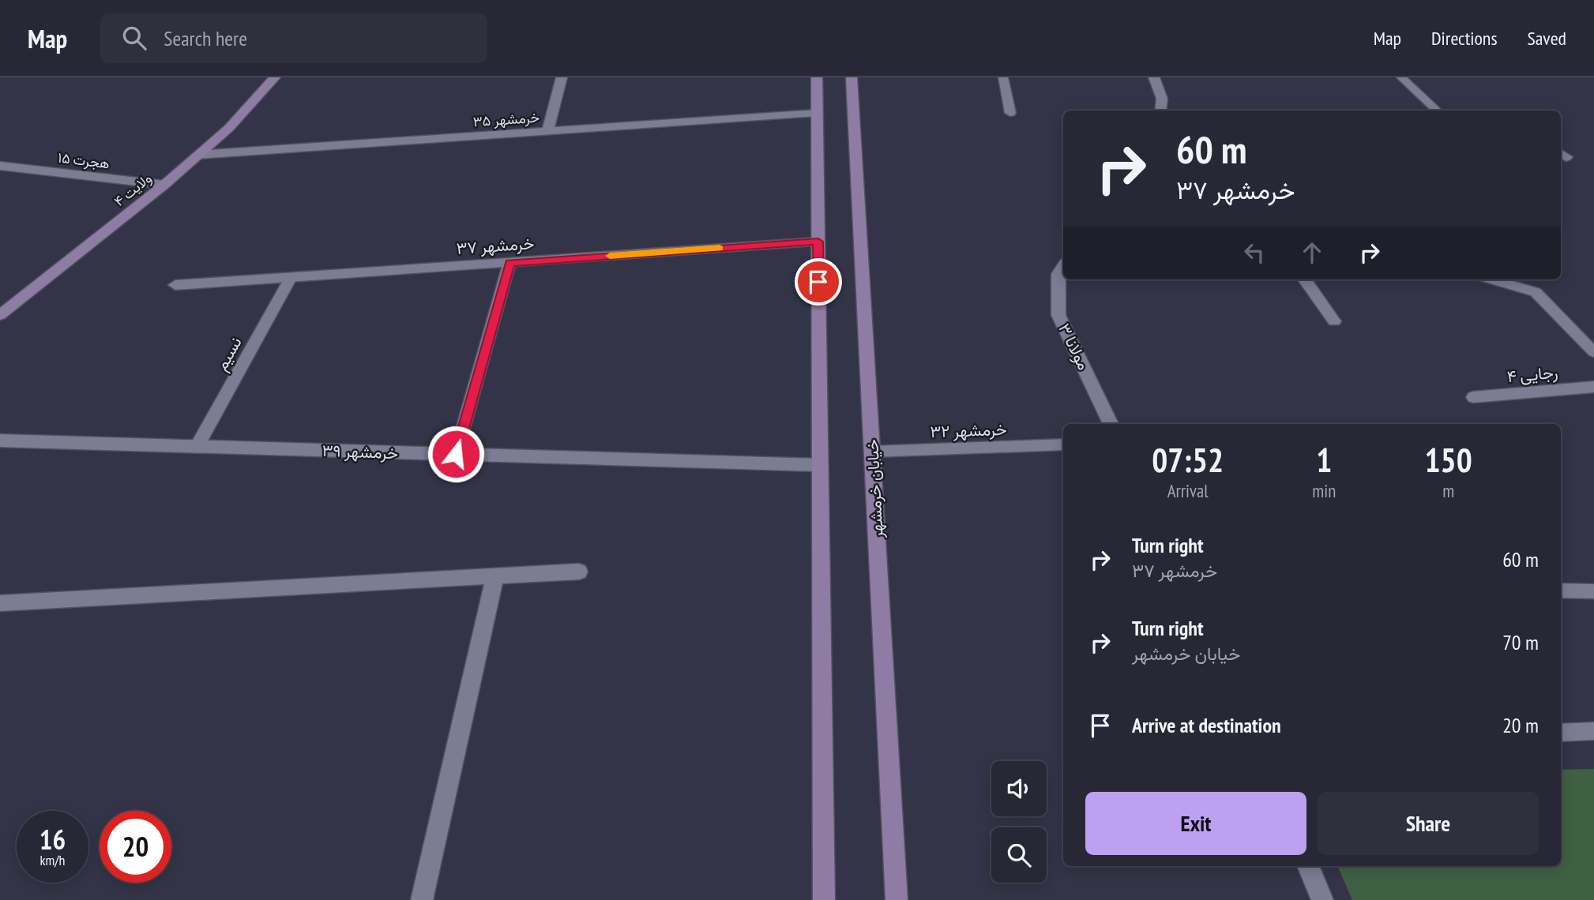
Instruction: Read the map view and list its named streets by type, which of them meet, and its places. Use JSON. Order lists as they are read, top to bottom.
{
  "streets": {
    "main road": ["ولایت ۴", "خیابان خرمشهر"],
    "street": [
      "خرمشهر ۳۵",
      "هجرت ۱۵",
      "خرمشهر ۳۷",
      "مولانا ۳",
      "خرمشهر ۳۹"
    ],
    "lane": ["نسیم", "رجایی ۴", "خرمشهر ۳۲"]
  },
  "crossings": [
    ["خرمشهر ۳۵", "ولایت ۴"],
    ["هجرت ۱۵", "ولایت ۴"],
    ["خرمشهر ۳۷", "نسیم"],
    ["نسیم", "خرمشهر ۳۹"],
    ["خرمشهر ۳۲", "خیابان خرمشهر"]
  ],
  "page": {
    "header": "Map",
    "search": "Search here",
    "nav": ["Map", "Directions", "Saved"],
    "turn": ["60 m", "خرمشهر ۳۷"],
    "eta": [
      "07:52",
      "Arrival",
      "1",
      "min",
      "150",
      "m"
    ],
    "list": [
      {
        "name": "Turn right",
        "note": "خرمشهر ۳۷",
        "value": "60 m"
      },
      {
        "name": "Turn right",
        "note": "خیابان خرمشهر",
        "value": "70 m"
      },
      {
        "name": "Arrive at destination",
        "value": "20 m"
      }
    ],
    "buttons": ["Exit", "Share"],
    "speed": "16 km/h",
    "limit": "20"
  }
}
